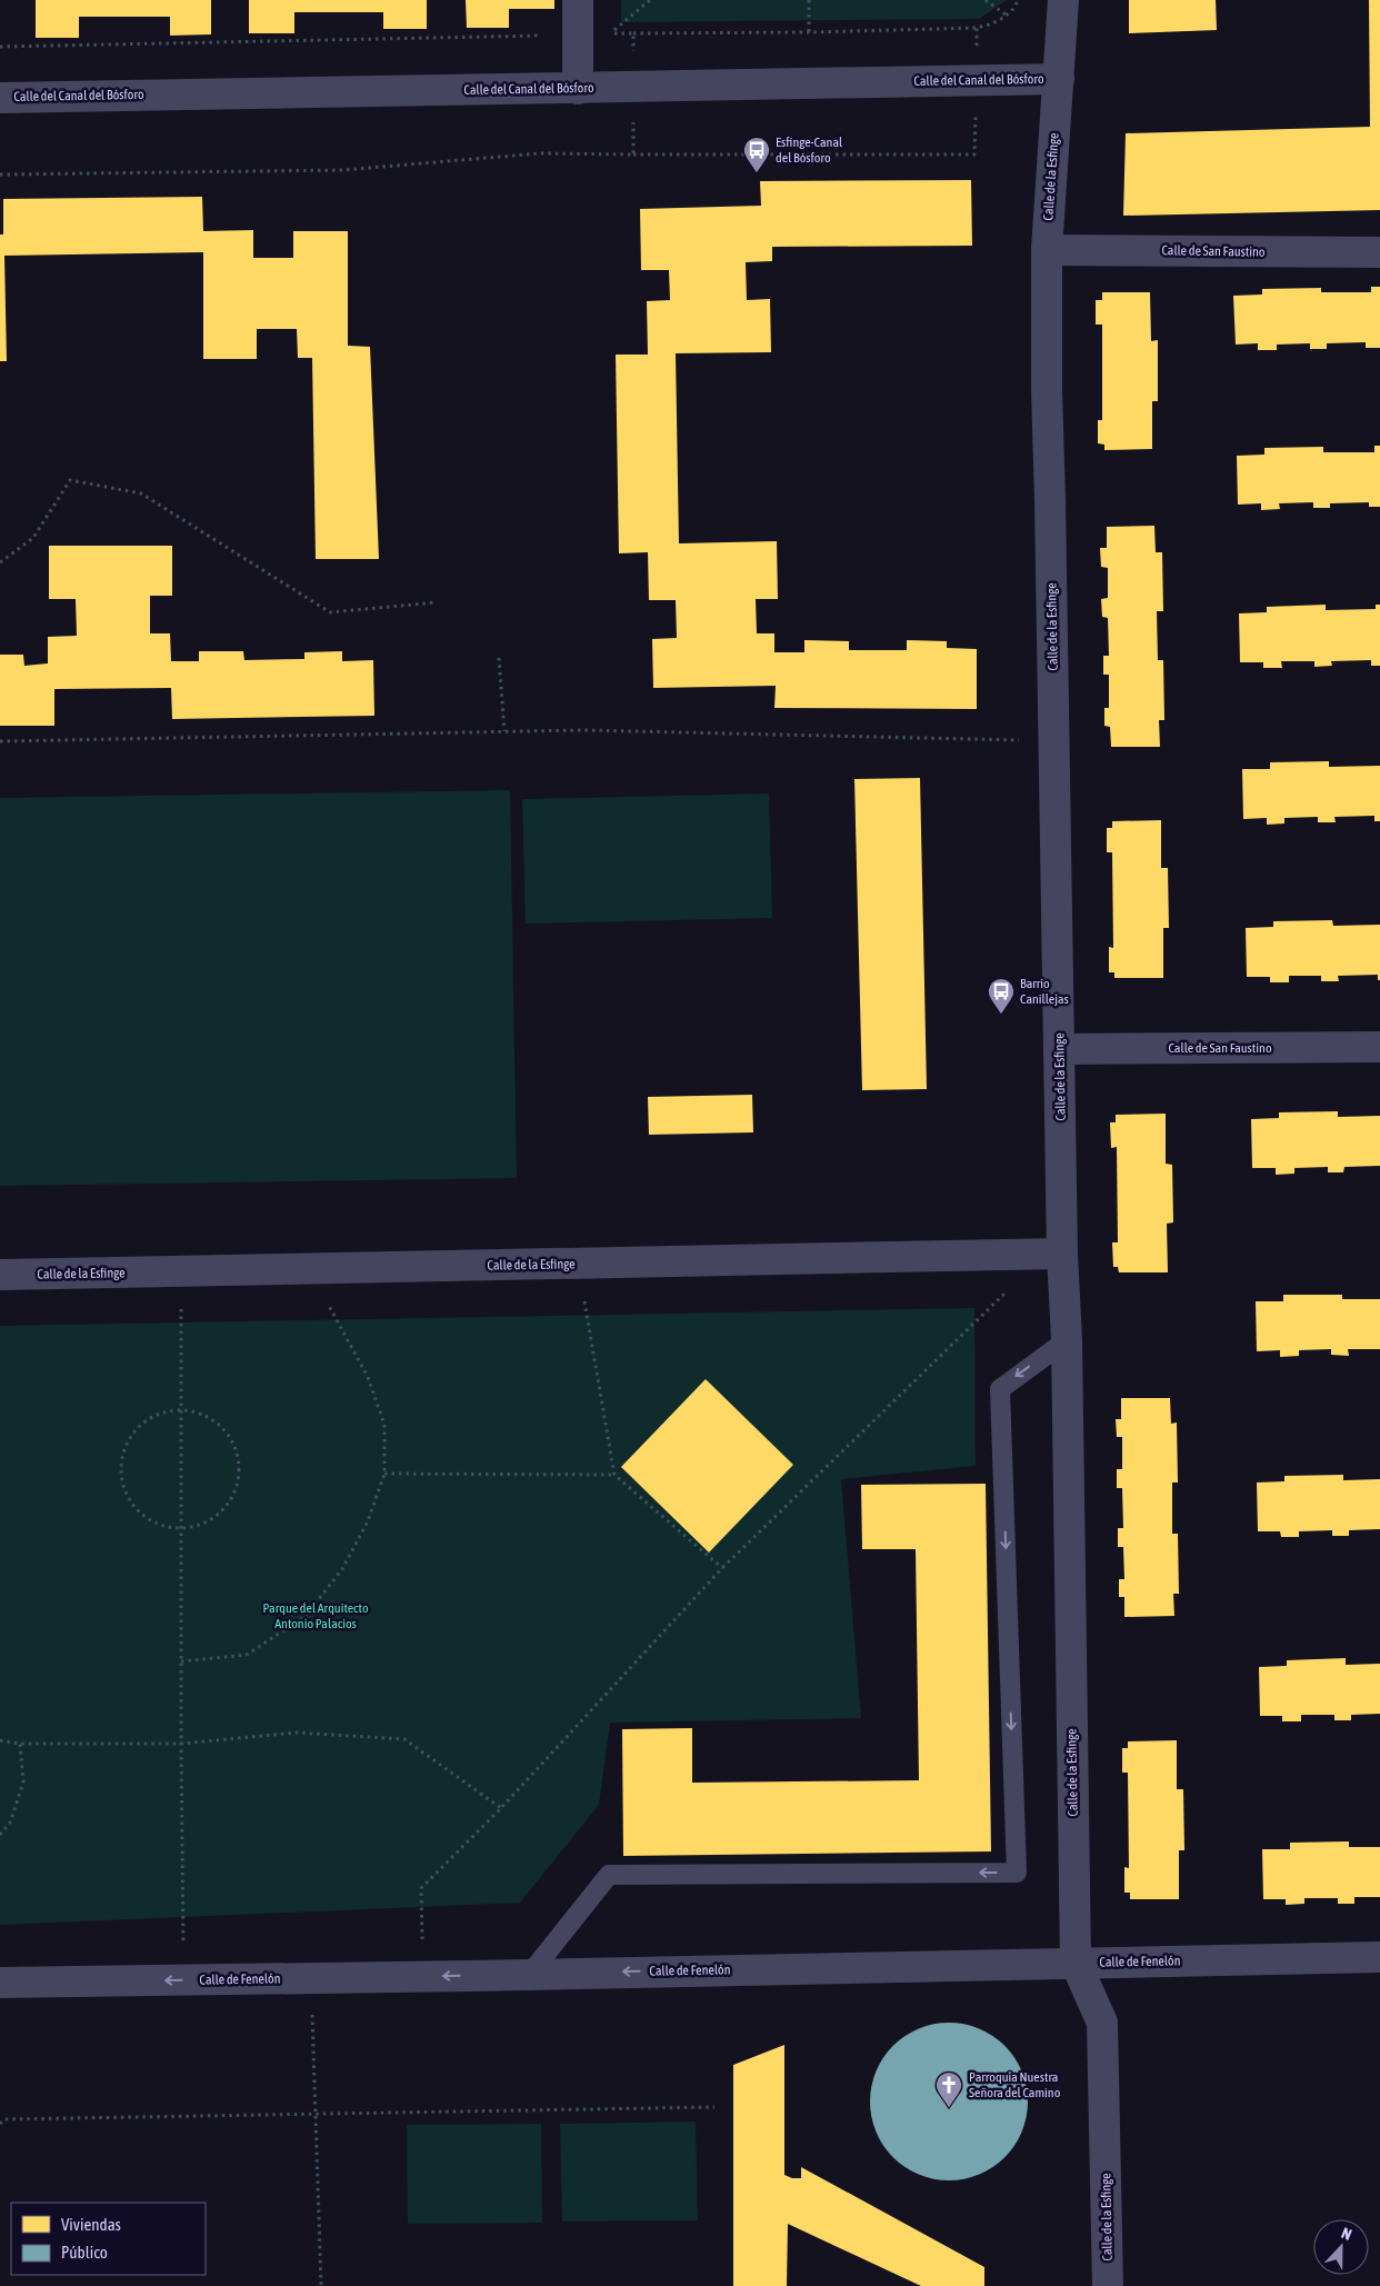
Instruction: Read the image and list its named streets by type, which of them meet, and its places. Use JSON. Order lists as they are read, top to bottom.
{
  "streets": {
    "street": [
      "Calle del Canal del Bósforo",
      "Calle de la Esfinge",
      "Calle de San Faustino",
      "Calle de Fenelón"
    ]
  },
  "crossings": [
    ["Calle del Canal del Bósforo", "Calle de la Esfinge"],
    ["Calle de la Esfinge", "Calle de San Faustino"],
    ["Calle de la Esfinge", "Calle de Fenelón"]
  ],
  "one_way": ["Calle de Fenelón"],
  "parks": ["Parque del Arquitecto Antonio Palacios"],
  "places": {
    "bus stop": ["Esfinge-Canal del Bósforo", "Barrio Canillejas"],
    "church": ["Parroquia Nuestra Señora del Camino"]
  },
  "legend": ["Viviendas", "Público"],
  "north": "top"
}
